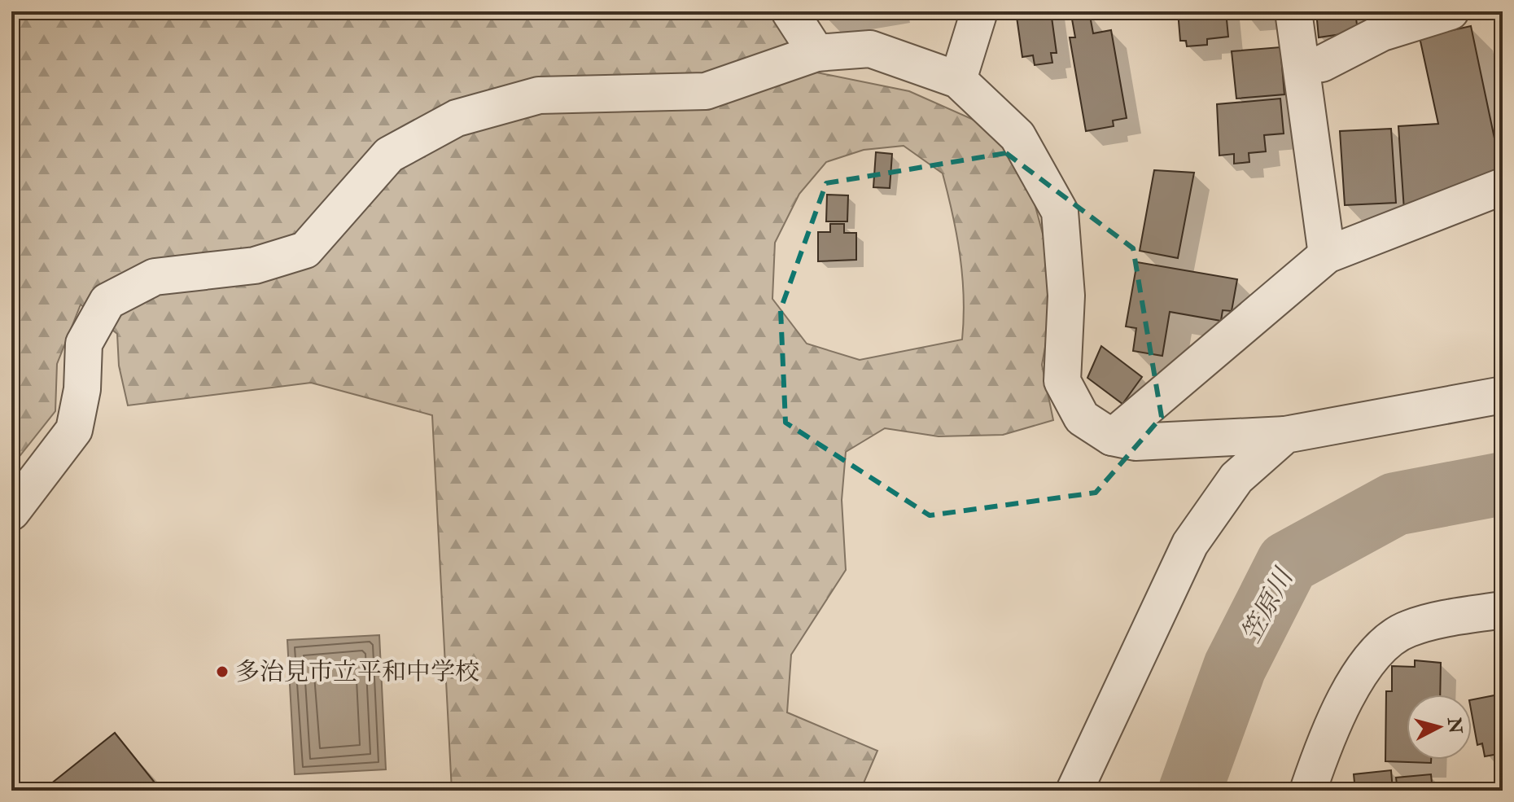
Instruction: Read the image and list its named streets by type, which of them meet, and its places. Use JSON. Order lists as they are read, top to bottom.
{
  "water": ["笠原川"],
  "places": ["多治見市立平和中学校"],
  "north": "right"
}
